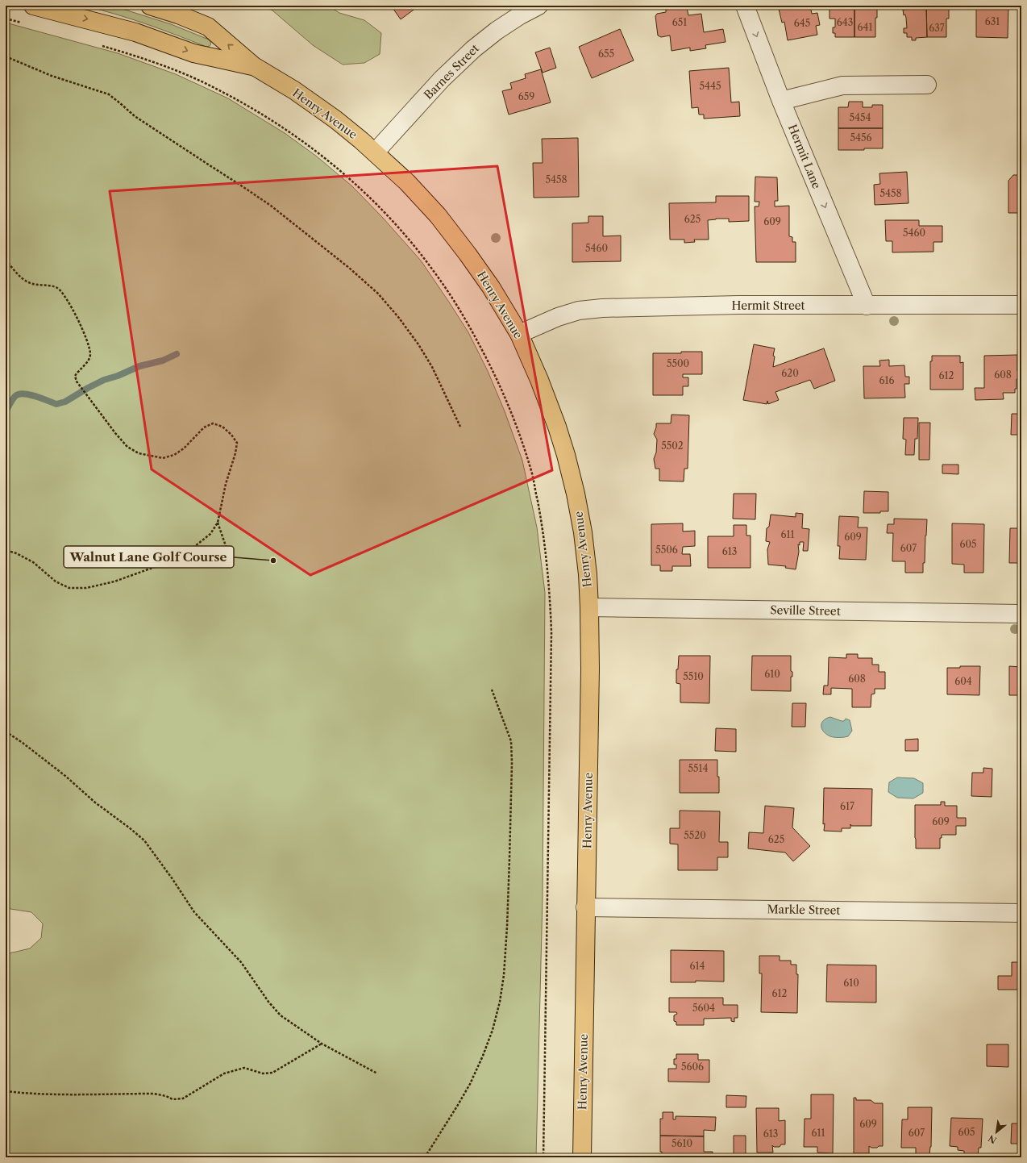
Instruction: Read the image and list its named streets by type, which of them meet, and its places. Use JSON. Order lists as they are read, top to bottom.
{
  "streets": {
    "main road": ["Henry Avenue"],
    "street": [
      "Barnes Street",
      "Hermit Lane",
      "Hermit Street",
      "Seville Street",
      "Markle Street"
    ]
  },
  "crossings": [
    ["Barnes Street", "Henry Avenue"],
    ["Henry Avenue", "Hermit Street"],
    ["Henry Avenue", "Seville Street"],
    ["Henry Avenue", "Markle Street"],
    ["Hermit Lane", "Hermit Street"]
  ],
  "one_way": ["Hermit Lane"],
  "places": ["Walnut Lane Golf Course"],
  "house_numbers": [
    "631",
    "651",
    "643",
    "645",
    "641",
    "637",
    "655",
    "5445",
    "659",
    "5454",
    "5456",
    "5458",
    "5458",
    "625",
    "609",
    "5460",
    "5460",
    "5500",
    "620",
    "608",
    "612",
    "616",
    "5502",
    "611",
    "609",
    "605",
    "607",
    "5506",
    "613",
    "610",
    "5510",
    "608",
    "604",
    "5514",
    "617",
    "609",
    "5520",
    "625",
    "614",
    "610",
    "612",
    "5604",
    "5606",
    "609",
    "605",
    "611",
    "607",
    "613",
    "5610"
  ],
  "north": "bottom left"
}
